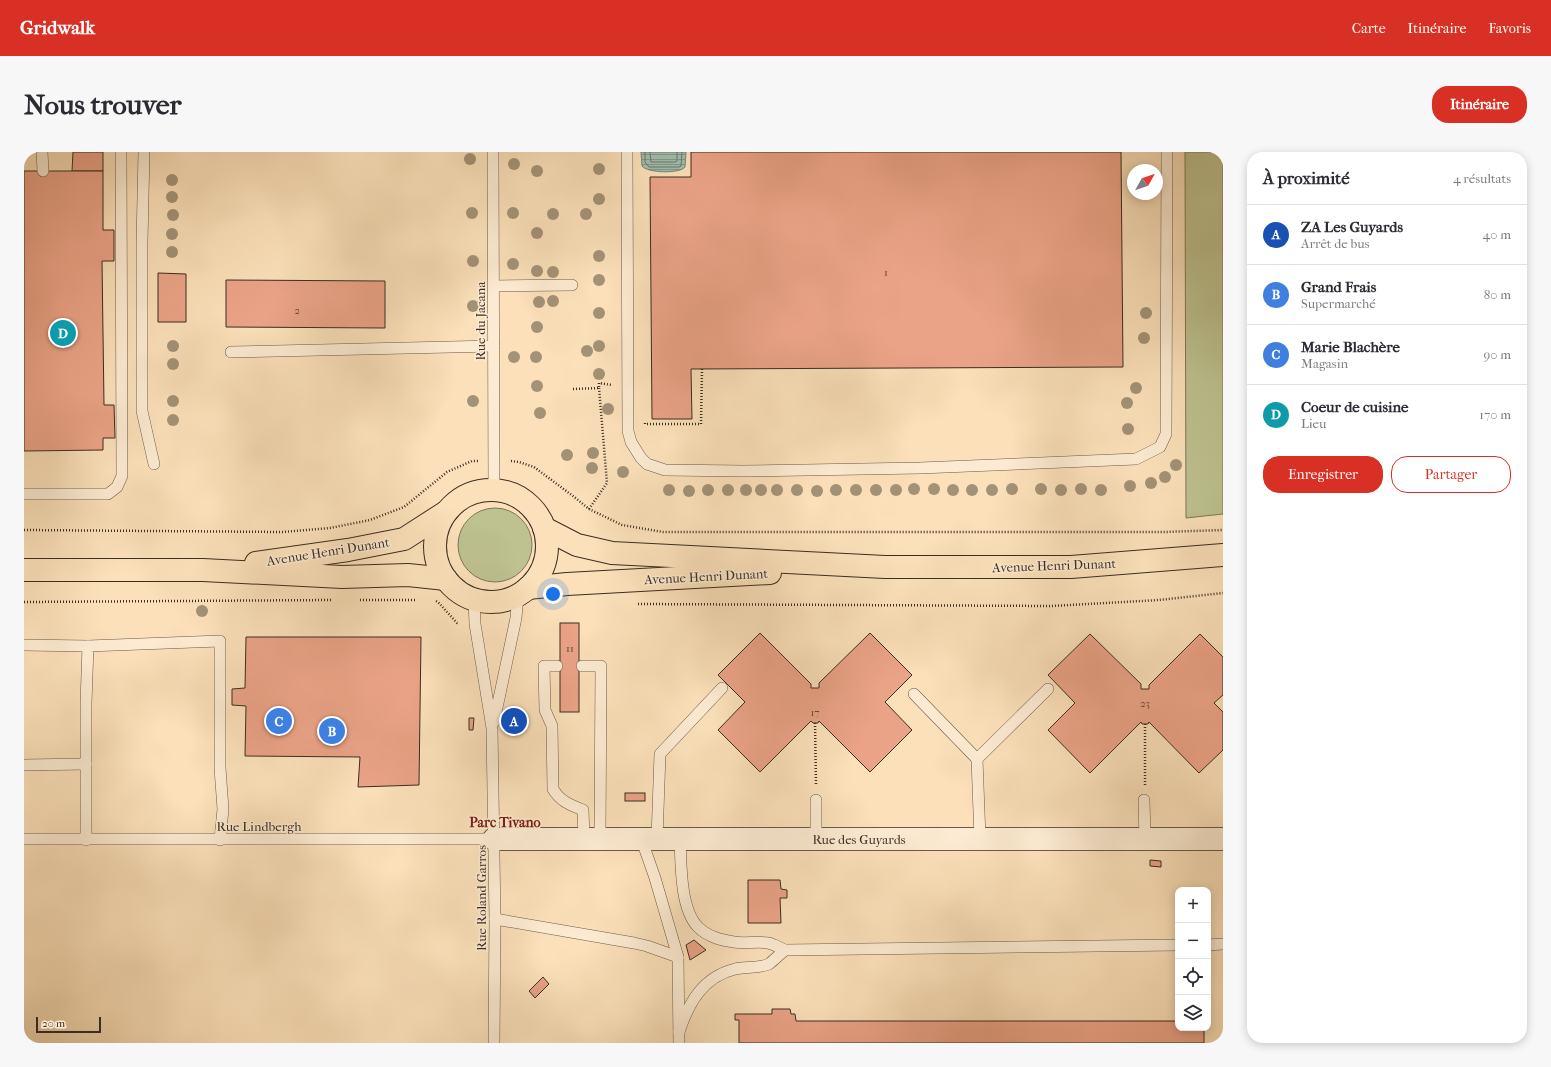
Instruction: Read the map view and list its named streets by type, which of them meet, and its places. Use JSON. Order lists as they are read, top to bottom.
{
  "streets": {
    "main road": ["Avenue Henri Dunant"],
    "street": ["Rue des Guyards"],
    "lane": ["Rue du Jacana", "Rue Lindbergh", "Rue Roland Garros"]
  },
  "crossings": [
    ["Rue du Jacana", "Avenue Henri Dunant"],
    ["Rue du Jacana", "Rue Roland Garros"],
    ["Avenue Henri Dunant", "Rue Roland Garros"],
    ["Rue Lindbergh", "Rue des Guyards"],
    ["Rue Lindbergh", "Rue Roland Garros"],
    ["Rue des Guyards", "Rue Roland Garros"]
  ],
  "districts": ["Parc Tivano"],
  "house_numbers": [
    "1",
    "2",
    "11",
    "23",
    "17"
  ],
  "scale_bar": "20 m",
  "north": "top right",
  "page": {
    "header": "Gridwalk",
    "nav": ["Carte", "Itinéraire", "Favoris"],
    "buttons": [
      "Itinéraire",
      ["Enregistrer", "Partager"]
    ],
    "title": "Nous trouver",
    "heading": ["À proximité", "4 résultats"],
    "list": [
      {
        "mark": "A",
        "name": "ZA Les Guyards",
        "note": "Arrêt de bus",
        "value": "40 m"
      },
      {
        "mark": "B",
        "name": "Grand Frais",
        "note": "Supermarché",
        "value": "80 m"
      },
      {
        "mark": "C",
        "name": "Marie Blachère",
        "note": "Magasin",
        "value": "90 m"
      },
      {
        "mark": "D",
        "name": "Coeur de cuisine",
        "note": "Lieu",
        "value": "170 m"
      }
    ],
    "pins": [
      "D",
      "A",
      "C",
      "B"
    ],
    "map_buttons": ["+", "−"],
    "scale": "20 m"
  }
}
